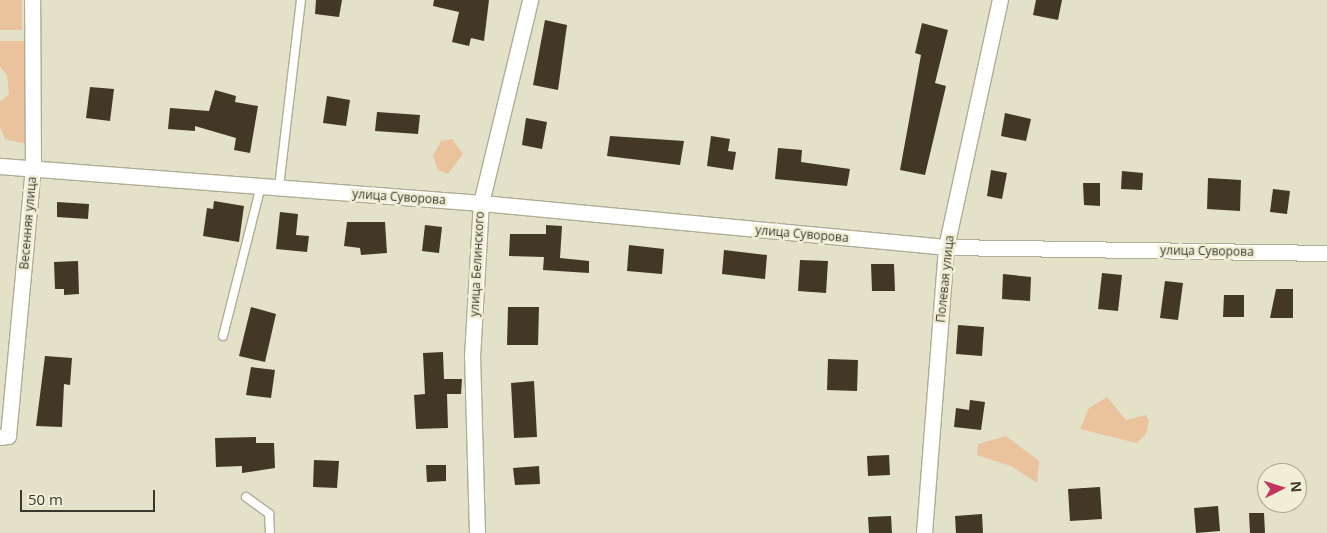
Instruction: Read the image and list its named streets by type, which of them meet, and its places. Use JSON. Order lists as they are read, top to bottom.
{
  "streets": {
    "street": [
      "улица Суворова",
      "Весенняя улица",
      "улица Белинского",
      "Полевая улица"
    ]
  },
  "crossings": [
    ["улица Суворова", "Весенняя улица"],
    ["улица Суворова", "улица Белинского"],
    ["улица Суворова", "Полевая улица"]
  ],
  "scale_bar": "50 m",
  "north": "right"
}
